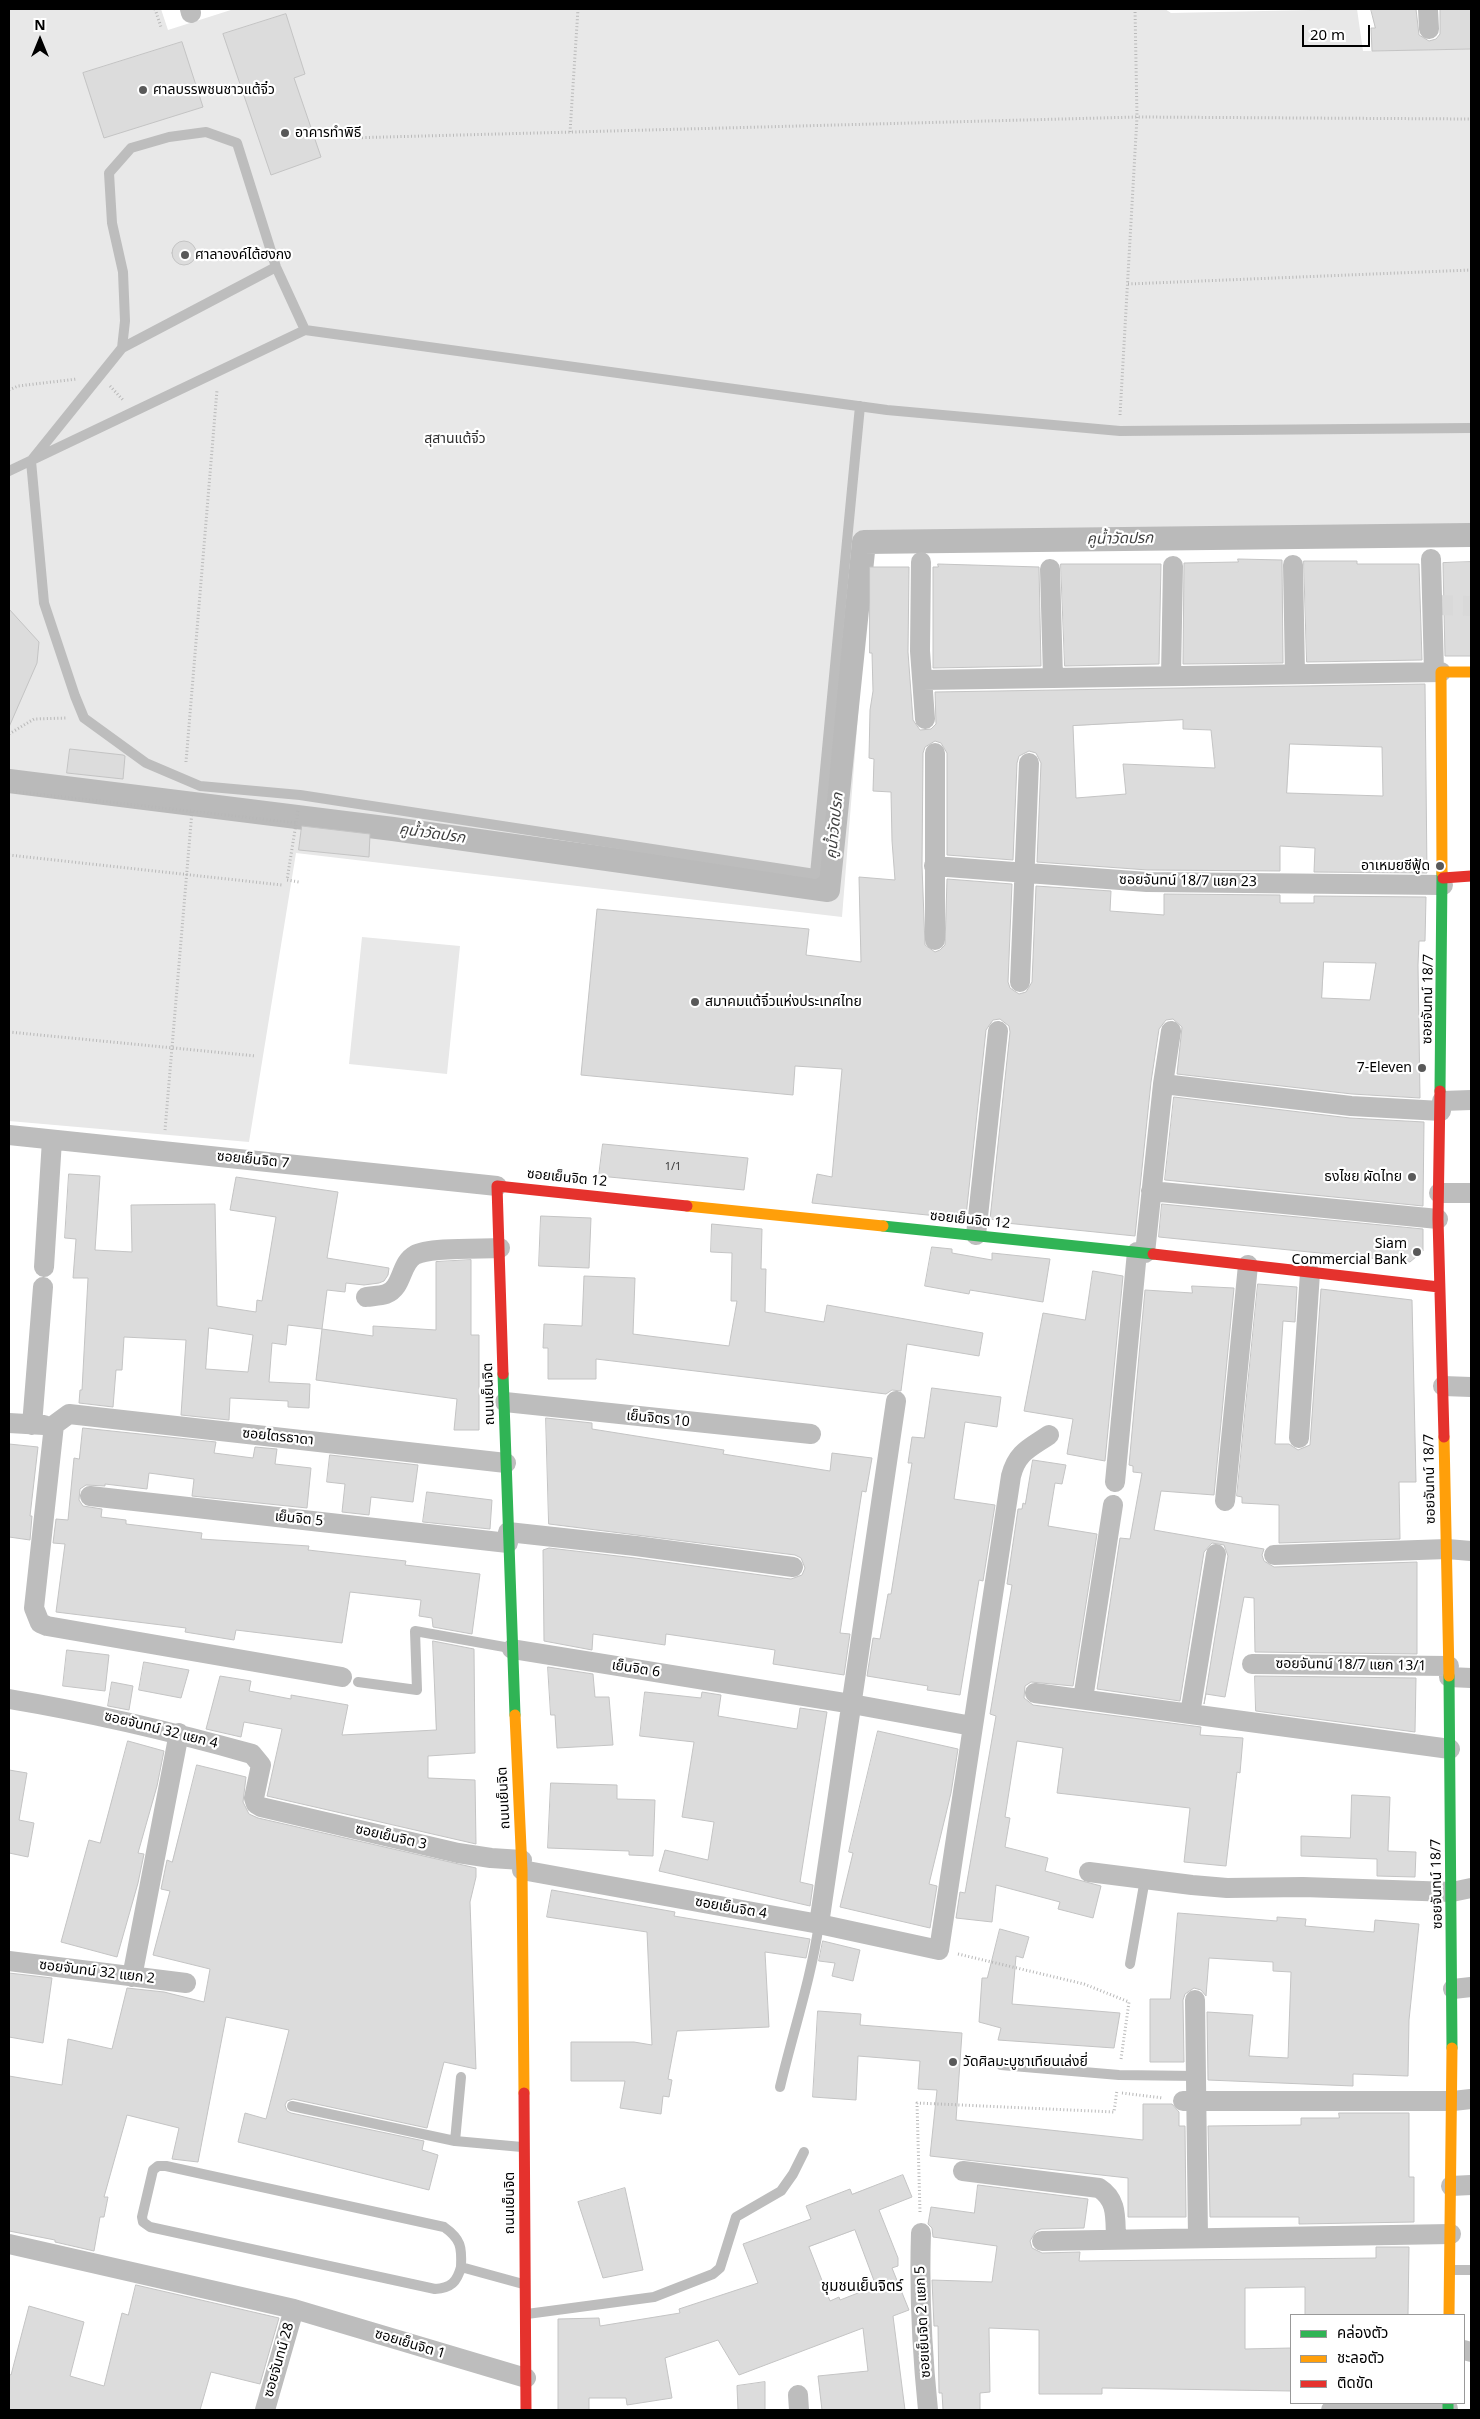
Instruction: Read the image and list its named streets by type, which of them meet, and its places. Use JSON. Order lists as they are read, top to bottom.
{
  "streets": {
    "street": [
      "ซอยจันทน์ 18/7 แยก 23",
      "ซอยจันทน์ 18/7",
      "ซอยเย็นจิต 7",
      "ซอยเย็นจิต 12",
      "ถนนเย็นจิต",
      "เย็นจิตร 10",
      "ซอยไตรธาดา",
      "เย็นจิต 5",
      "ซอยจันทน์ 18/7 แยก 13/1",
      "เย็นจิต 6",
      "ซอยจันทน์ 32 แยก 4",
      "ซอยเย็นจิต 3",
      "ซอยเย็นจิต 4",
      "ซอยจันทน์ 32 แยก 2",
      "ซอยเย็นจิต 2 แยก 5",
      "ซอยเย็นจิต 1",
      "ซอยจันทน์ 28"
    ]
  },
  "crossings": [
    ["ซอยจันทน์ 18/7 แยก 23", "ซอยจันทน์ 18/7"],
    ["ซอยจันทน์ 18/7", "ซอยเย็นจิต 12"],
    ["ซอยจันทน์ 18/7", "ซอยจันทน์ 18/7 แยก 13/1"],
    ["ซอยเย็นจิต 7", "ซอยเย็นจิต 12"],
    ["ซอยเย็นจิต 7", "ถนนเย็นจิต"],
    ["ซอยเย็นจิต 12", "ถนนเย็นจิต"],
    ["ถนนเย็นจิต", "เย็นจิตร 10"],
    ["ถนนเย็นจิต", "ซอยไตรธาดา"],
    ["ถนนเย็นจิต", "เย็นจิต 5"],
    ["ถนนเย็นจิต", "เย็นจิต 6"],
    ["ถนนเย็นจิต", "ซอยเย็นจิต 3"],
    ["ถนนเย็นจิต", "ซอยเย็นจิต 4"],
    ["ถนนเย็นจิต", "ซอยเย็นจิต 1"],
    ["เย็นจิต 6", "ซอยเย็นจิต 4"],
    ["ซอยจันทน์ 32 แยก 4", "ซอยเย็นจิต 3"],
    ["ซอยเย็นจิต 3", "ซอยเย็นจิต 4"],
    ["ซอยเย็นจิต 1", "ซอยจันทน์ 28"]
  ],
  "districts": ["ชุมชนเย็นจิตร์"],
  "water": ["คูน้ำวัดปรก"],
  "parks": ["สุสานแต้จิ๋ว"],
  "places": [
    "ศาลบรรพชนชาวแต้จิ๋ว",
    "อาคารทำพิธี",
    "ศาลาองค์ไต้ฮงกง",
    "อาเหมยซีฟู้ด",
    "สมาคมแต้จิ๋วแห่งประเทศไทย",
    "7-Eleven",
    "ธงไชย ผัดไทย",
    "Siam Commercial Bank",
    "วัดศิลมะบูชาเทียนเล่งยี่"
  ],
  "house_numbers": ["1/1"],
  "legend": ["คล่องตัว", "ชะลอตัว", "ติดขัด"],
  "scale_bar": "20 m",
  "north": "top"
}
